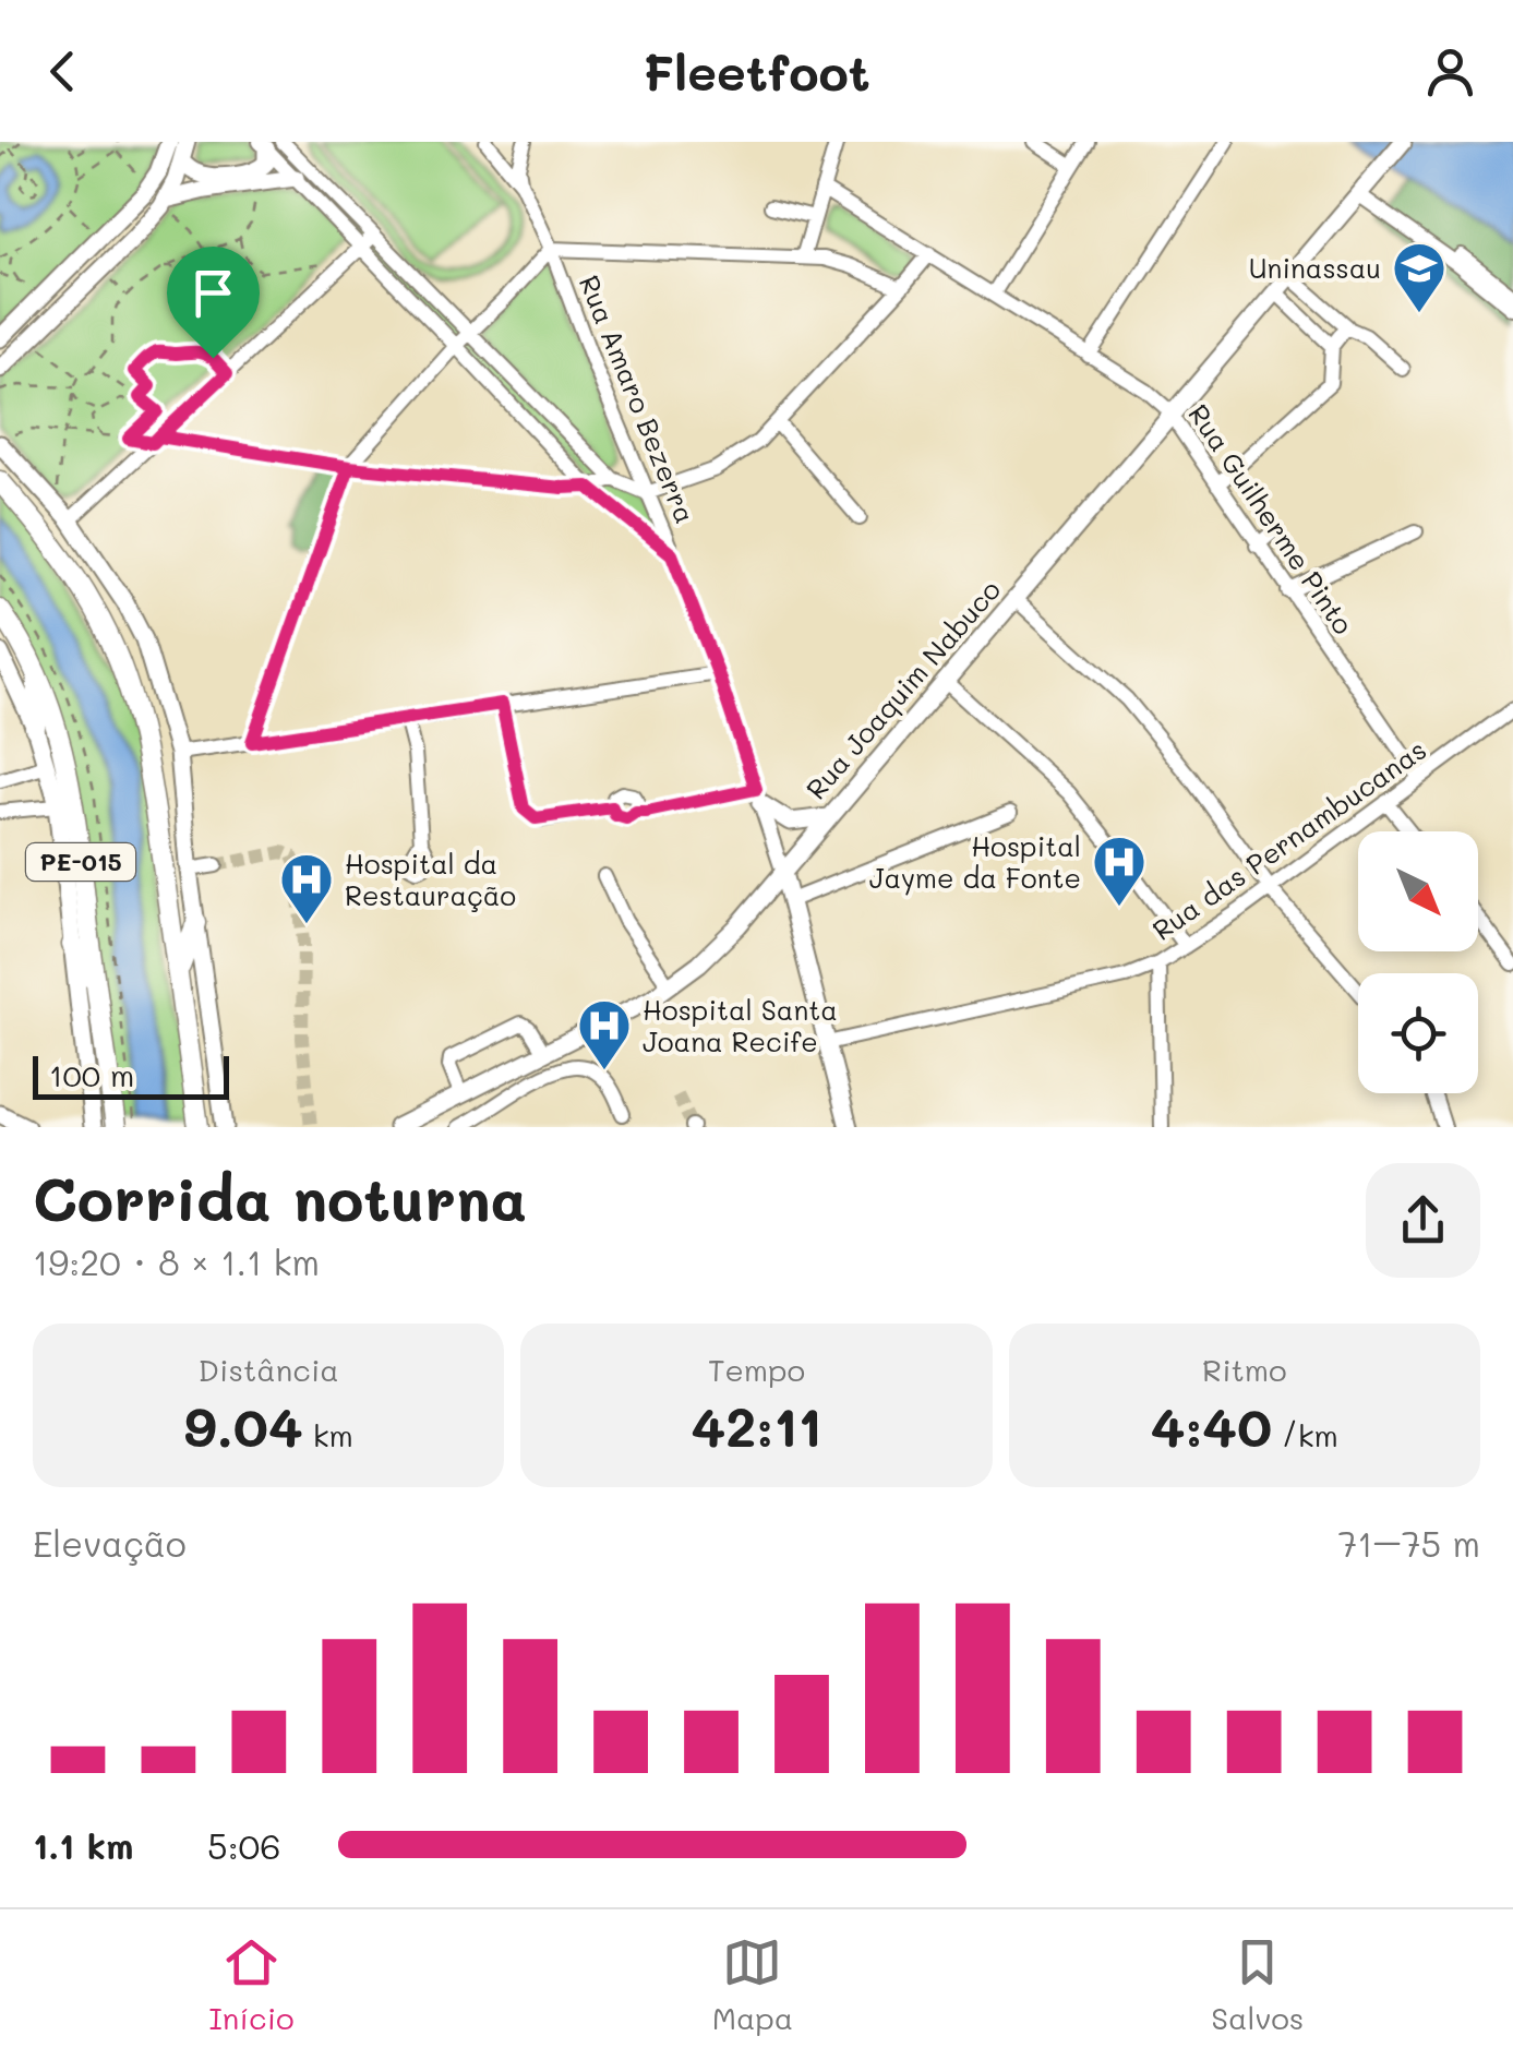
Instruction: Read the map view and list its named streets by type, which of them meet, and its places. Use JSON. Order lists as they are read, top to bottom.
{
  "streets": {
    "highway": ["PE-015"],
    "main road": ["Rua Joaquim Nabuco"],
    "street": ["Rua Amaro Bezerra", "Rua Guilherme Pinto", "Rua das Pernambucanas"]
  },
  "crossings": [
    ["Rua Amaro Bezerra", "Rua Joaquim Nabuco"],
    ["Rua Guilherme Pinto", "Rua Joaquim Nabuco"],
    ["Rua Guilherme Pinto", "Rua das Pernambucanas"]
  ],
  "places": {
    "school or university": ["Uninassau"],
    "hospital": ["Hospital Jayme da Fonte", "Hospital da Restauração", "Hospital Santa Joana Recife"]
  },
  "scale_bar": "100 m",
  "north": "bottom right",
  "page": {
    "header": "Fleetfoot",
    "scale": "100 m",
    "heading": ["Corrida noturna", "19:20 · 8 × 1.1 km"],
    "stats": [
      ["Distância", "9.04 km"],
      ["Tempo", "42:11"],
      ["Ritmo", "4:40 /km"]
    ],
    "chart": ["Elevação", "71–75 m"],
    "list": [
      {
        "name": "1.1 km",
        "note": "5:06"
      }
    ],
    "tabs": ["Início", "Mapa", "Salvos"]
  }
}
